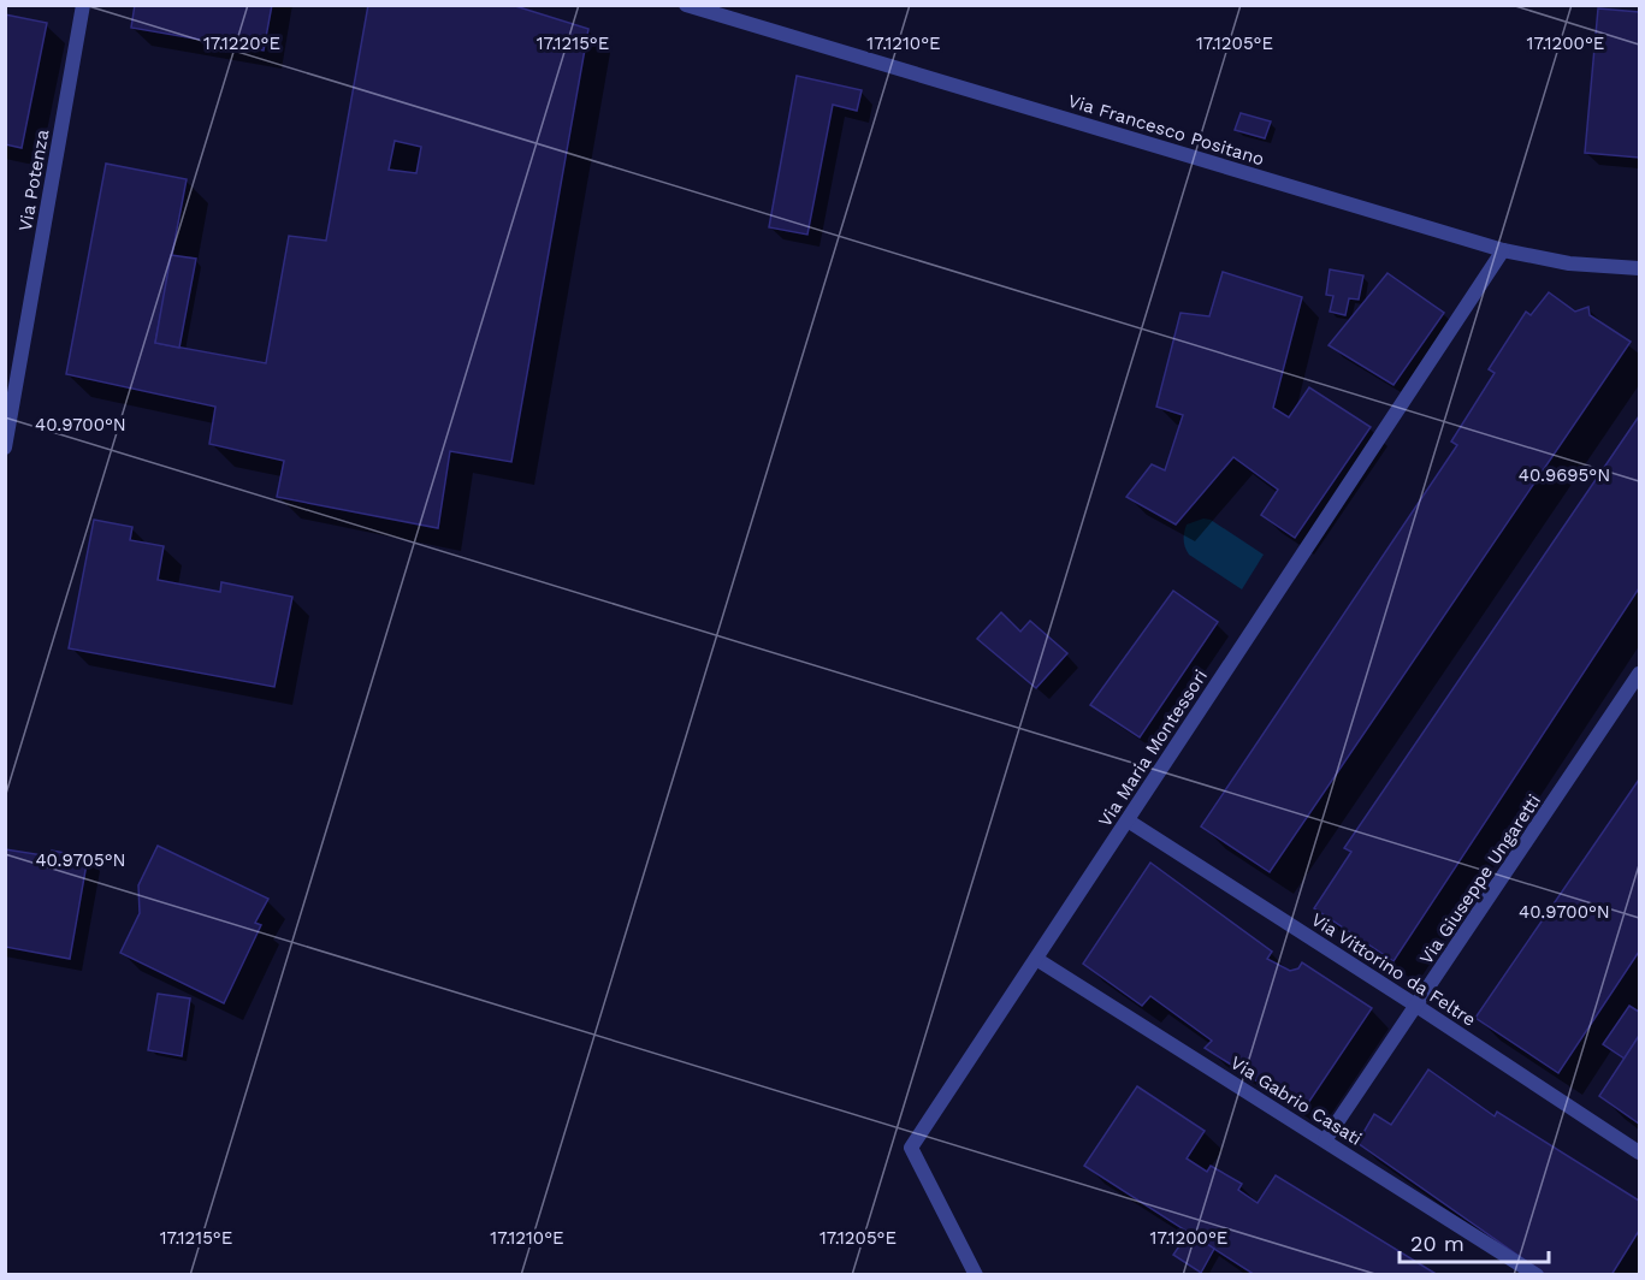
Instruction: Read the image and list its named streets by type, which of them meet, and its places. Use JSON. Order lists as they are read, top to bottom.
{
  "streets": {
    "street": [
      "Via Francesco Positano",
      "Via Potenza",
      "Via Maria Montessori",
      "Via Giuseppe Ungaretti",
      "Via Vittorino da Feltre",
      "Via Gabrio Casati"
    ]
  },
  "crossings": [
    ["Via Francesco Positano", "Via Maria Montessori"],
    ["Via Maria Montessori", "Via Vittorino da Feltre"],
    ["Via Maria Montessori", "Via Gabrio Casati"],
    ["Via Giuseppe Ungaretti", "Via Vittorino da Feltre"],
    ["Via Giuseppe Ungaretti", "Via Gabrio Casati"]
  ],
  "scale_bar": "20 m",
  "coordinates": [
    "17.1220°E",
    "17.1215°E",
    "17.1210°E",
    "17.1205°E",
    "17.1200°E",
    "40.9700°N",
    "40.9695°N",
    "40.9705°N"
  ]
}
